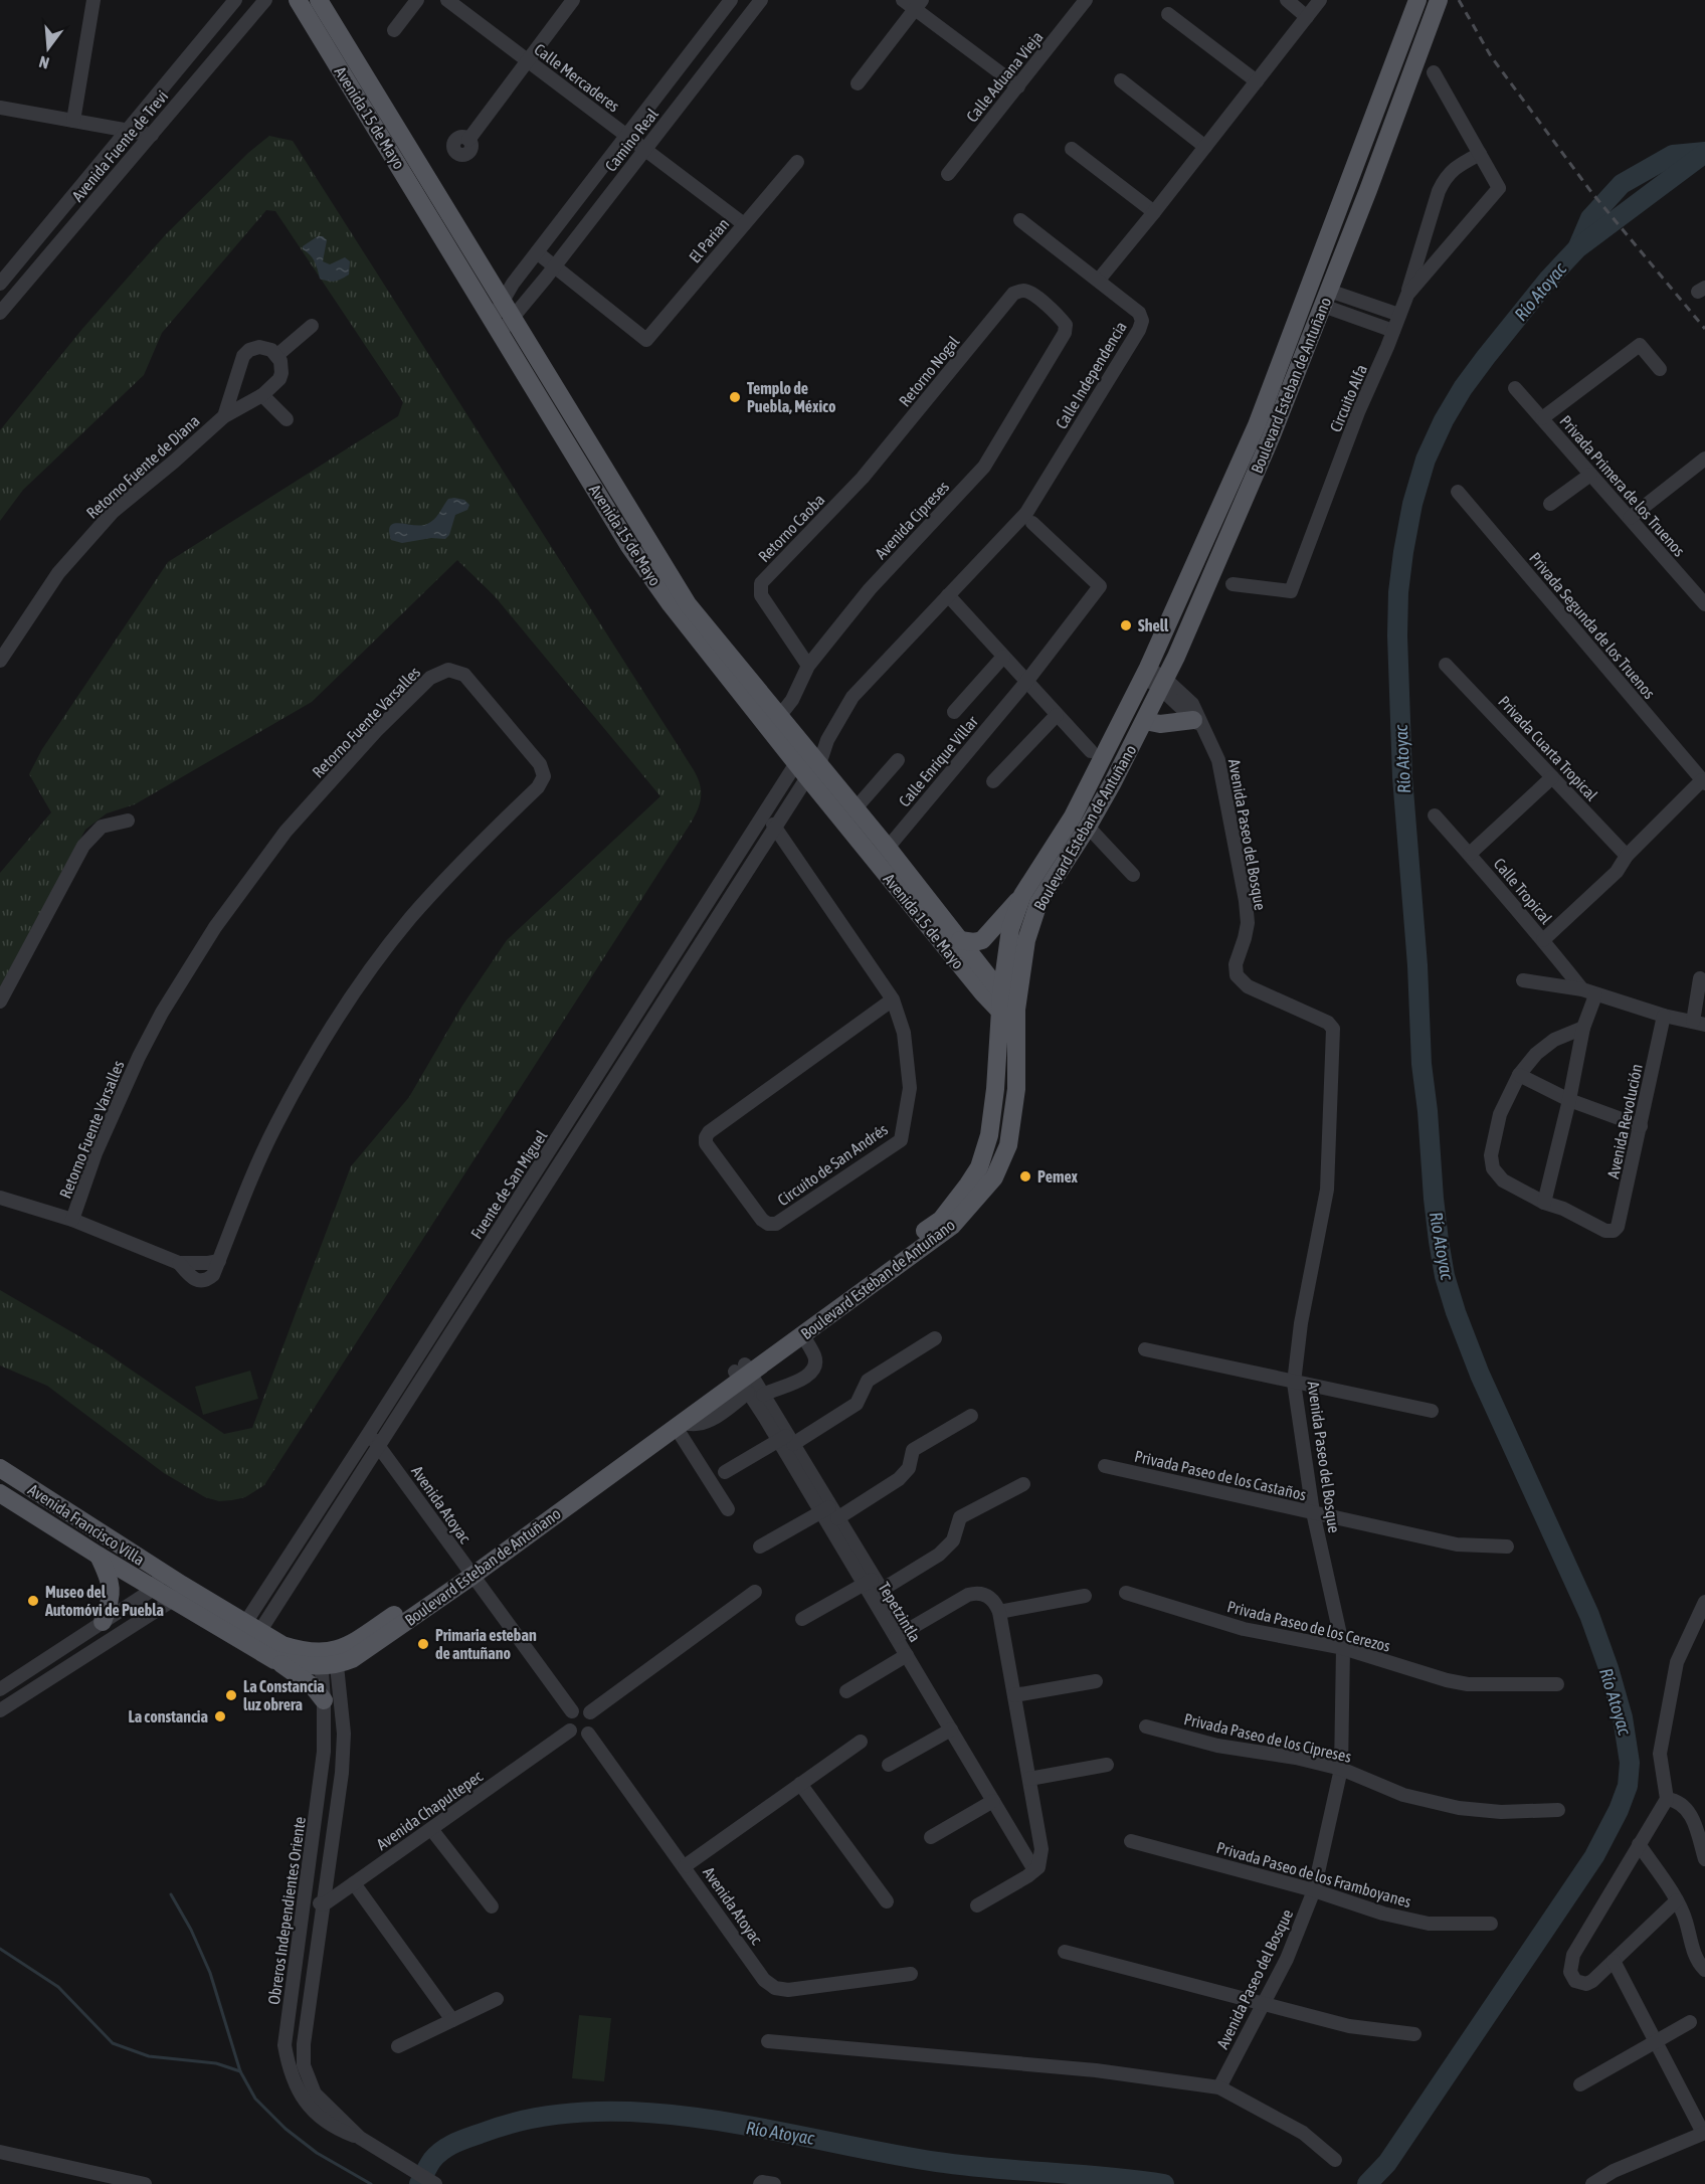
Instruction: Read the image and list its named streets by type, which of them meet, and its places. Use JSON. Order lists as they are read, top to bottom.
{
  "streets": {
    "main road": ["Avenida 15 de Mayo", "Boulevard Esteban de Antuñano", "Avenida Francisco Villa"],
    "street": [
      "Calle Aduana Vieja",
      "Calle Mercaderes",
      "Camino Real",
      "Avenida Fuente de Trevi",
      "El Parian",
      "Retorno Nogal",
      "Calle Independencia",
      "Circuito Alfa",
      "Retorno Fuente de Diana",
      "Privada Primera de los Truenos",
      "Avenida Cipreses",
      "Retorno Caoba",
      "Privada Segunda de los Truenos",
      "Retorno Fuente Varsalles",
      "Privada Cuarta Tropical",
      "Calle Enrique Villar",
      "Avenida Paseo del Bosque",
      "Calle Tropical",
      "Avenida Revolución",
      "Circuito de San Andrés",
      "Fuente de San Miguel",
      "Privada Paseo de los Castaños",
      "Avenida Atoyac",
      "Tepetzintla",
      "Privada Paseo de los Cerezos",
      "Privada Paseo de los Cipreses",
      "Avenida Chapultepec",
      "Privada Paseo de los Framboyanes",
      "Obreros Independientes Oriente"
    ]
  },
  "crossings": [
    ["Calle Mercaderes", "Camino Real"],
    ["Calle Mercaderes", "El Parian"],
    ["Avenida 15 de Mayo", "Camino Real"],
    ["Avenida 15 de Mayo", "Calle Independencia"],
    ["Avenida 15 de Mayo", "Boulevard Esteban de Antuñano"],
    ["Avenida 15 de Mayo", "Avenida Cipreses"],
    ["Avenida 15 de Mayo", "Calle Enrique Villar"],
    ["Avenida 15 de Mayo", "Fuente de San Miguel"],
    ["Camino Real", "El Parian"],
    ["Retorno Nogal", "Avenida Cipreses"],
    ["Retorno Nogal", "Retorno Caoba"],
    ["Calle Independencia", "Fuente de San Miguel"],
    ["Boulevard Esteban de Antuñano", "Avenida Paseo del Bosque"],
    ["Boulevard Esteban de Antuñano", "Avenida Atoyac"],
    ["Boulevard Esteban de Antuñano", "Avenida Francisco Villa"],
    ["Boulevard Esteban de Antuñano", "Tepetzintla"],
    ["Boulevard Esteban de Antuñano", "Obreros Independientes Oriente"],
    ["Avenida Cipreses", "Retorno Caoba"],
    ["Privada Segunda de los Truenos", "Privada Cuarta Tropical"],
    ["Privada Segunda de los Truenos", "Calle Tropical"],
    ["Avenida Paseo del Bosque", "Privada Paseo de los Castaños"],
    ["Avenida Paseo del Bosque", "Privada Paseo de los Cerezos"],
    ["Avenida Paseo del Bosque", "Privada Paseo de los Cipreses"],
    ["Avenida Paseo del Bosque", "Privada Paseo de los Framboyanes"],
    ["Calle Tropical", "Avenida Revolución"],
    ["Circuito de San Andrés", "Fuente de San Miguel"],
    ["Fuente de San Miguel", "Avenida Atoyac"],
    ["Fuente de San Miguel", "Avenida Francisco Villa"],
    ["Avenida Atoyac", "Avenida Chapultepec"],
    ["Avenida Francisco Villa", "Obreros Independientes Oriente"],
    ["Avenida Chapultepec", "Obreros Independientes Oriente"]
  ],
  "water": ["Río Atoyac"],
  "places": [
    "Templo de Puebla, México",
    "Shell",
    "Pemex",
    "Museo del Automóvi de Puebla",
    "Primaria esteban de antuñano",
    "La Constancia luz obrera",
    "La constancia"
  ],
  "north": "bottom"
}
